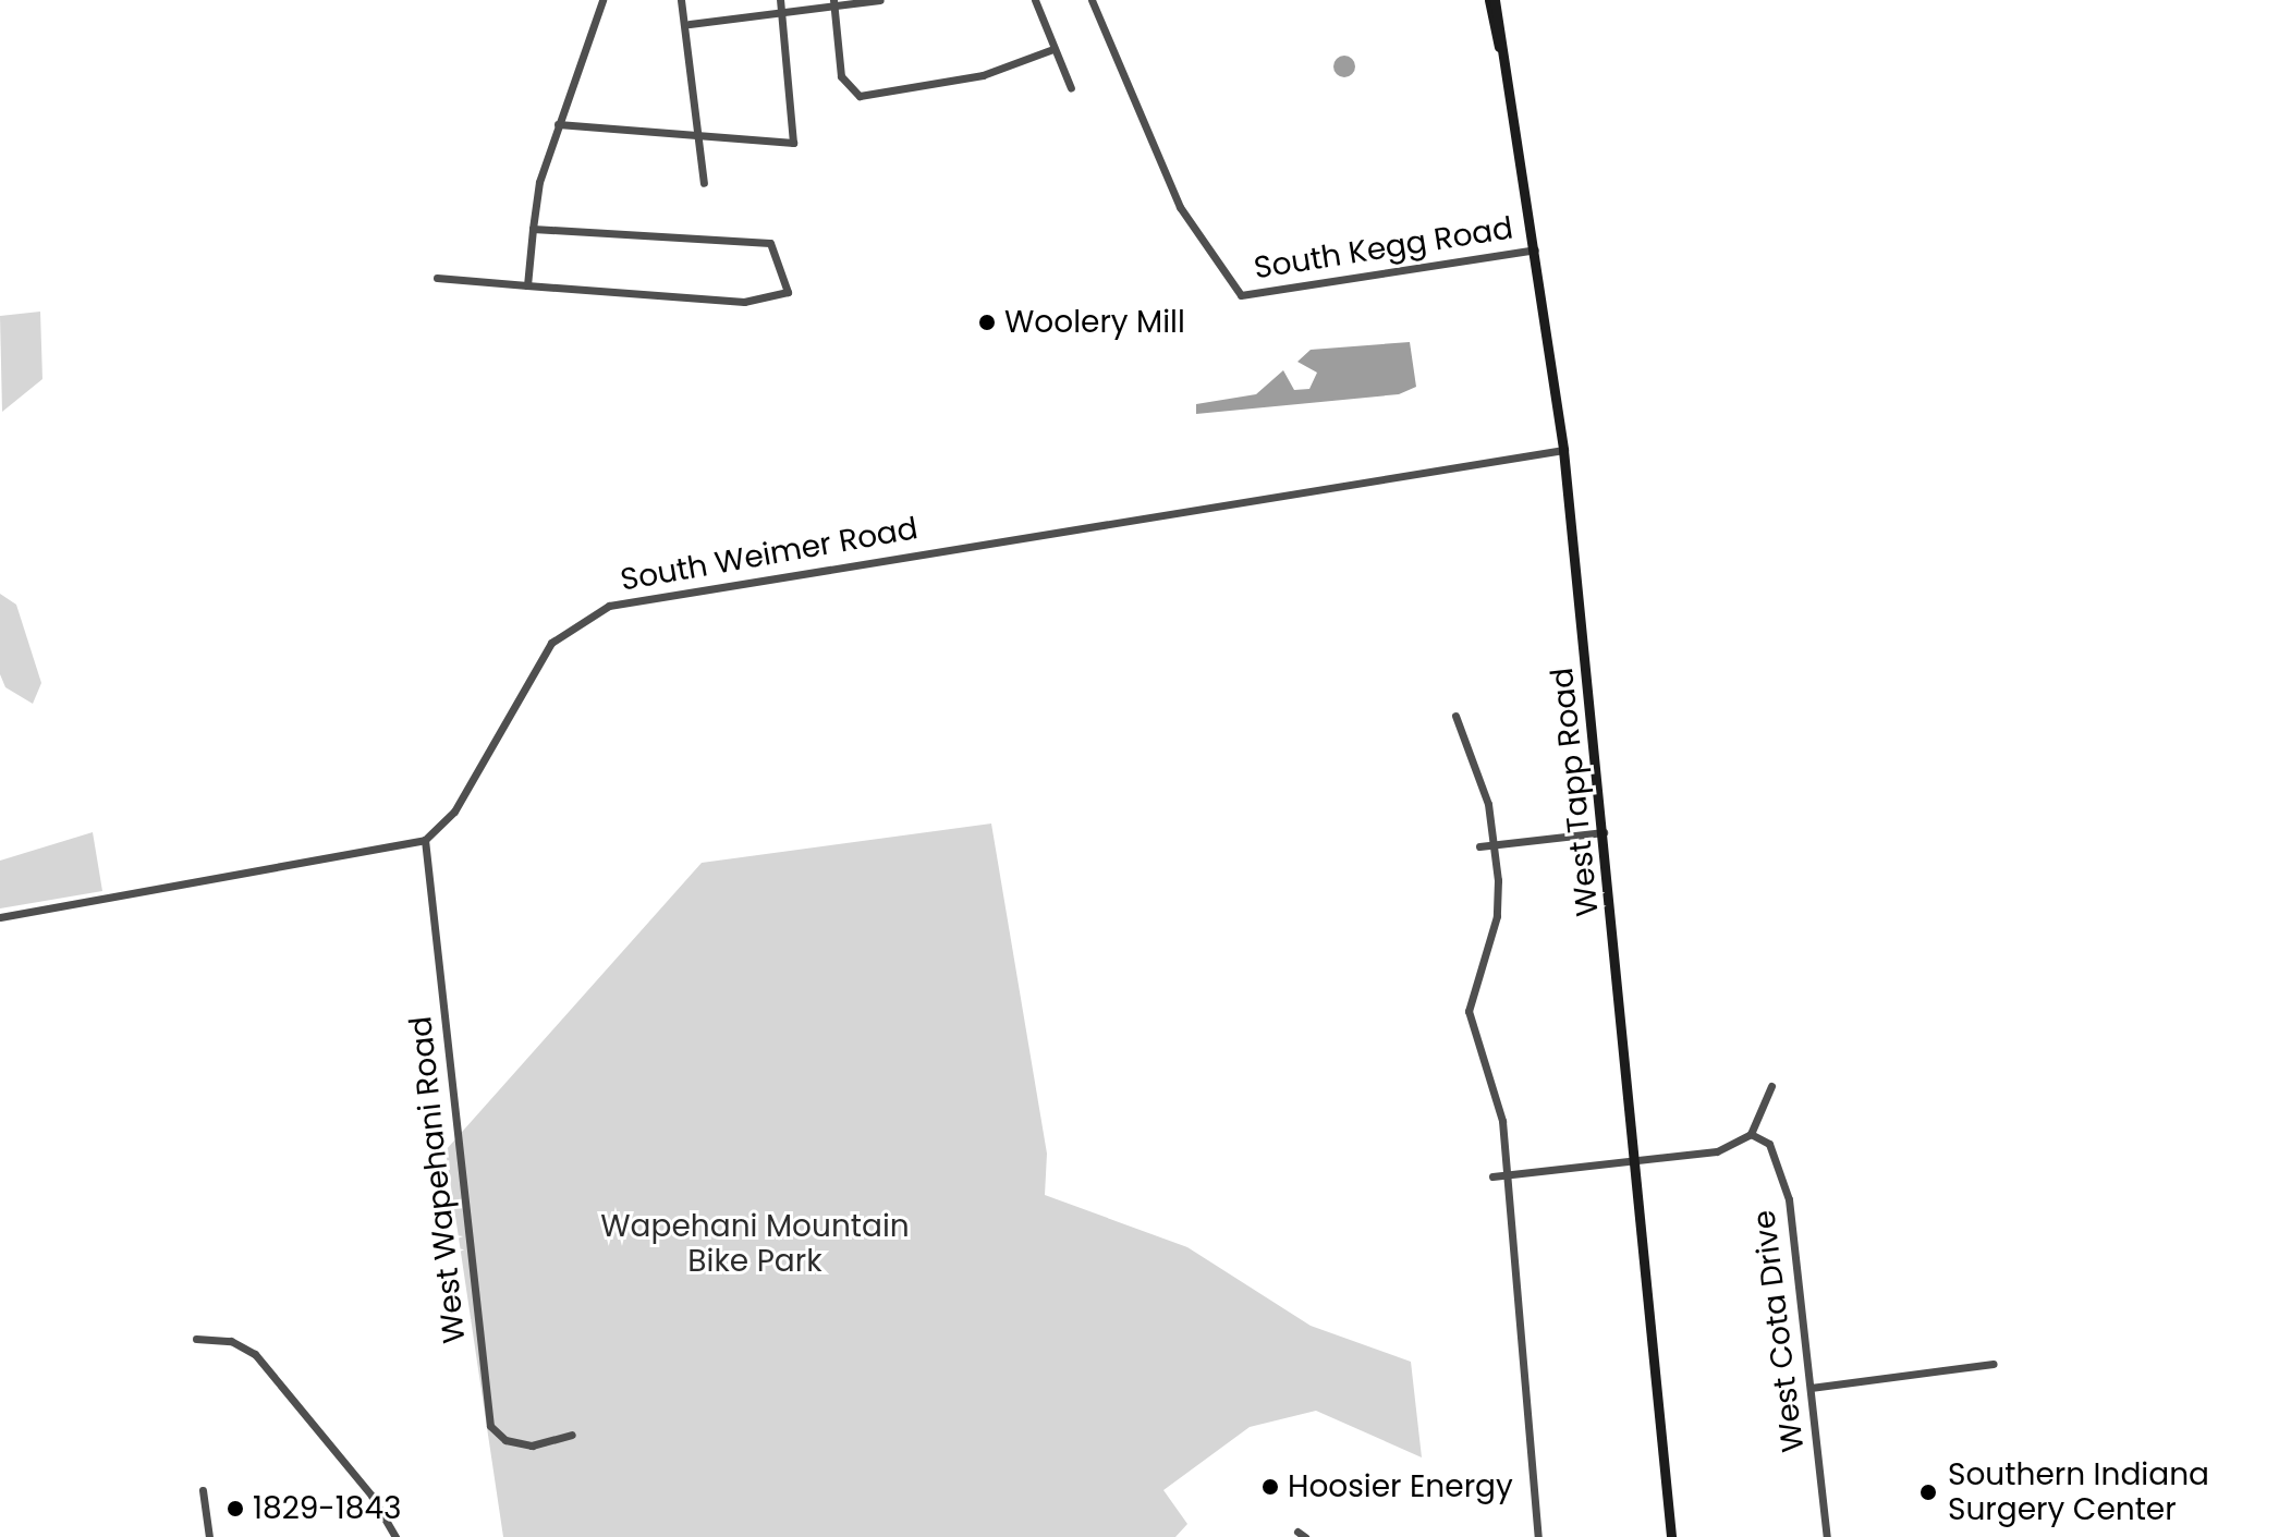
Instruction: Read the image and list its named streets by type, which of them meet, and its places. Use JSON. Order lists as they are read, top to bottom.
{
  "streets": {
    "main road": ["West Tapp Road"],
    "street": [
      "South Kegg Road",
      "South Weimer Road",
      "West Wapehani Road",
      "West Cota Drive"
    ]
  },
  "crossings": [
    ["South Kegg Road", "West Tapp Road"],
    ["South Weimer Road", "West Tapp Road"],
    ["South Weimer Road", "West Wapehani Road"]
  ],
  "parks": ["Wapehani Mountain Bike Park"],
  "places": [
    "Woolery Mill",
    "Hoosier Energy",
    "Southern Indiana Surgery Center",
    "1829-1843"
  ]
}
